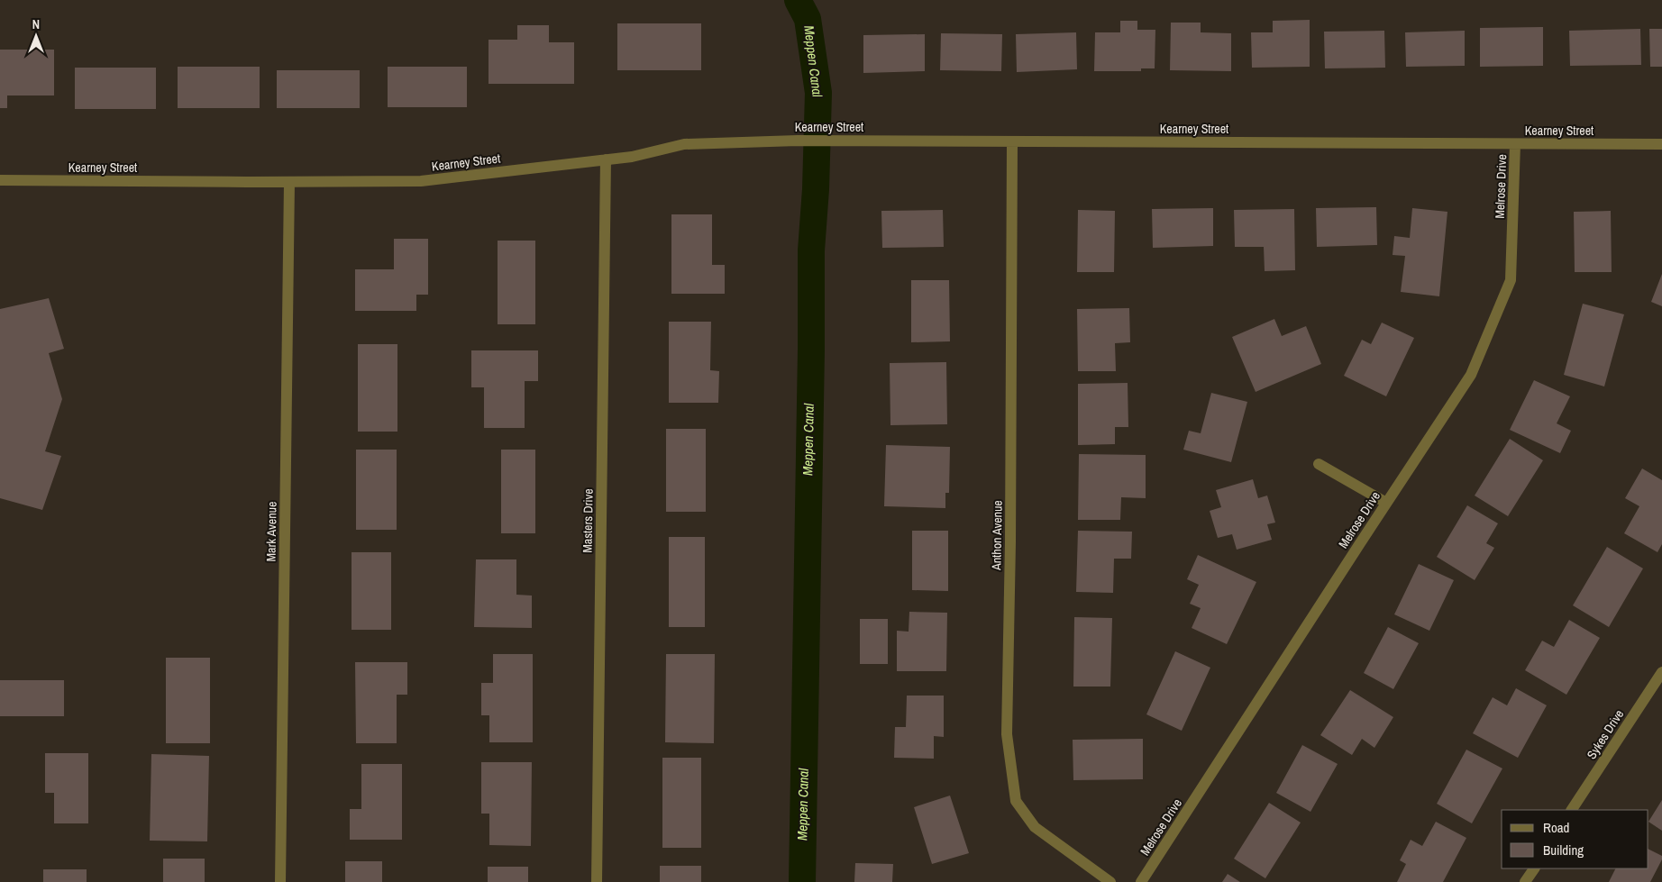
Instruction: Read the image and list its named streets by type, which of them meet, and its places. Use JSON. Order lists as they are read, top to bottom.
{
  "streets": {
    "street": [
      "Kearney Street",
      "Melrose Drive",
      "Masters Drive",
      "Mark Avenue",
      "Anthon Avenue",
      "Sykes Drive"
    ]
  },
  "crossings": [
    ["Kearney Street", "Melrose Drive"],
    ["Kearney Street", "Masters Drive"],
    ["Kearney Street", "Mark Avenue"],
    ["Kearney Street", "Anthon Avenue"]
  ],
  "water": ["Meppen Canal"],
  "legend": ["Road", "Building"],
  "north": "top"
}
